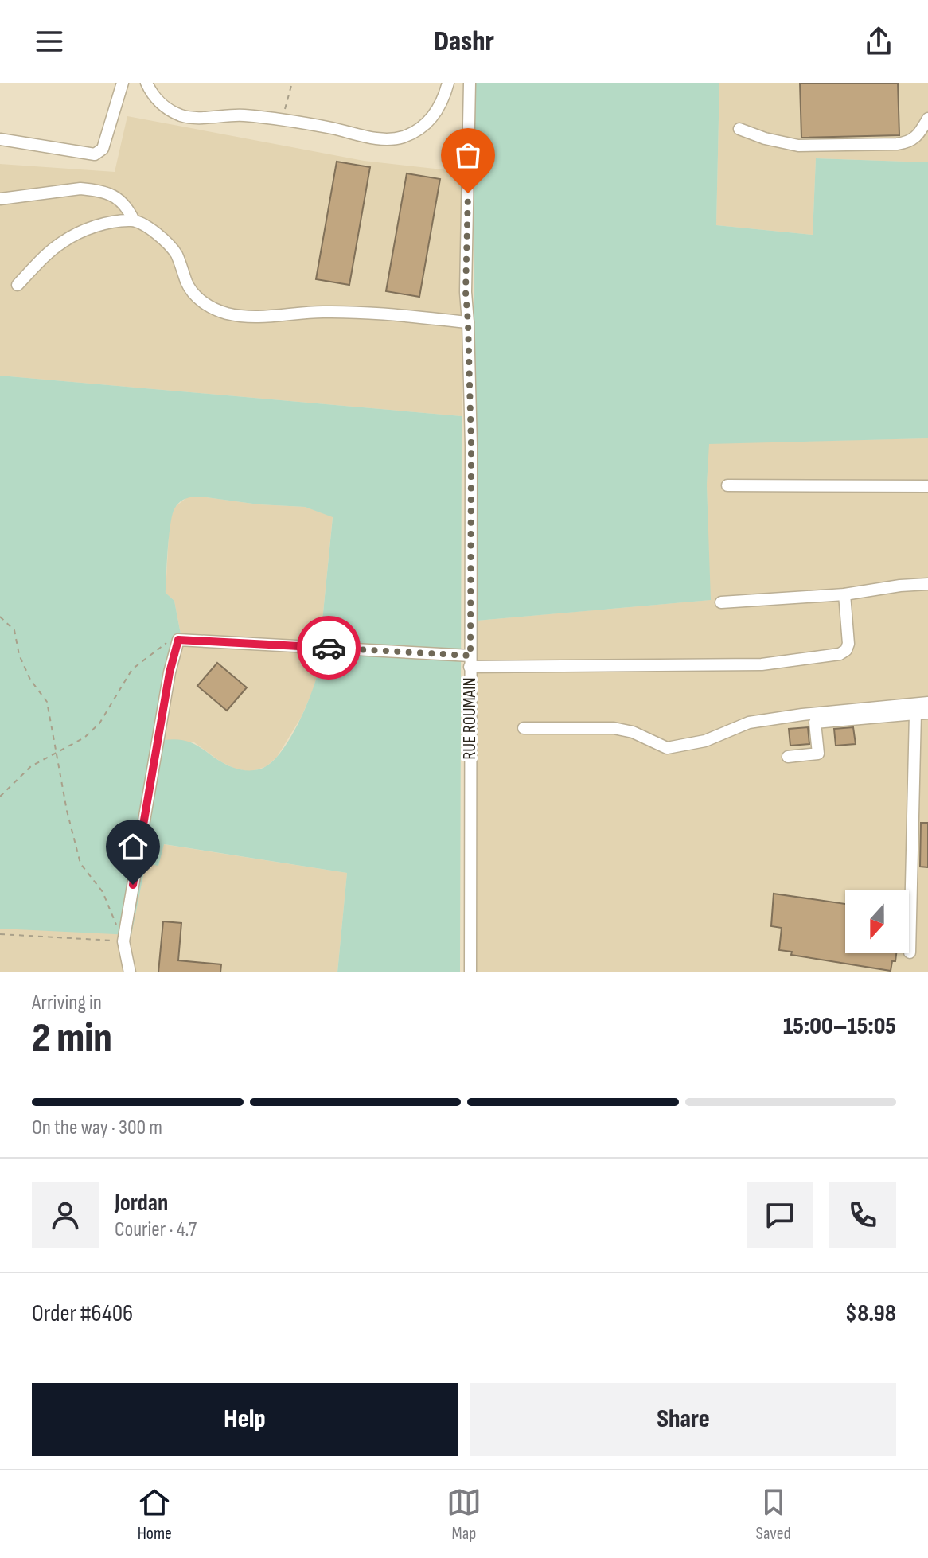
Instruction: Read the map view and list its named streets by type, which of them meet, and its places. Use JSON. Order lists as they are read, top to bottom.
{
  "streets": {
    "street": ["RUE ROUMAIN"]
  },
  "north": "bottom",
  "page": {
    "header": "Dashr",
    "heading": ["2 min", "Arriving in", "15:00–15:05"],
    "panel": [
      "Jordan",
      "Courier · 4.7",
      "Order #6406",
      "$8.98"
    ],
    "bar": "On the way · 300 m",
    "buttons": ["Help", "Share"],
    "tabs": ["Home", "Map", "Saved"]
  }
}
